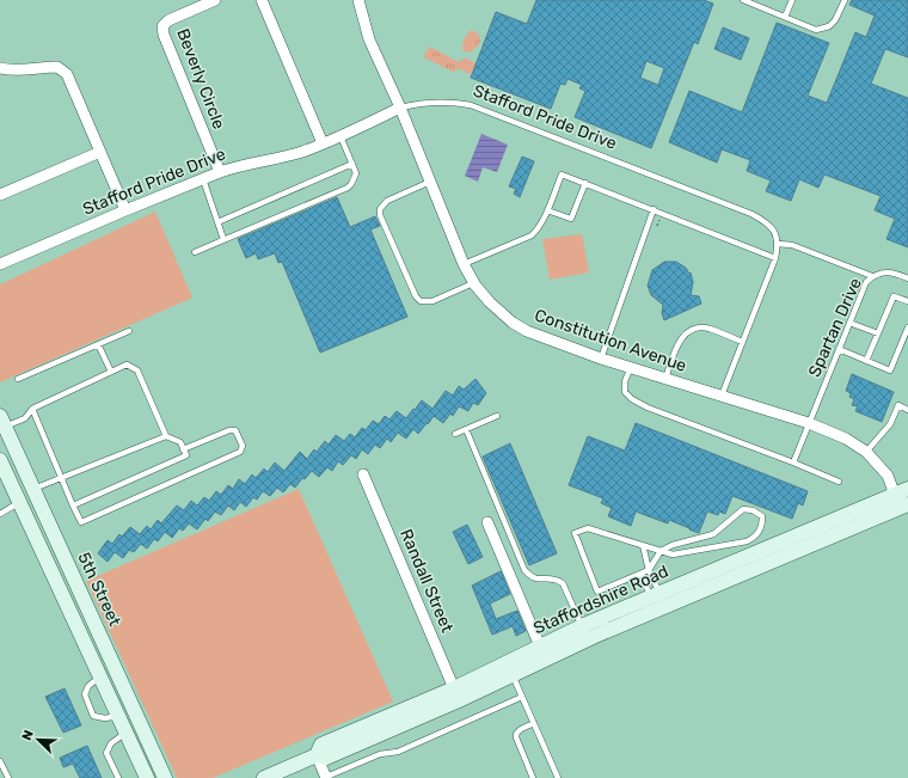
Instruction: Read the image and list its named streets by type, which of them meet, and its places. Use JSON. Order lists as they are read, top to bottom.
{
  "streets": {
    "main road": ["5th Street", "Staffordshire Road"],
    "street": [
      "Beverly Circle",
      "Stafford Pride Drive",
      "Constitution Avenue",
      "Randall Street"
    ],
    "lane": ["Spartan Drive"]
  },
  "crossings": [
    ["Beverly Circle", "Stafford Pride Drive"],
    ["Stafford Pride Drive", "Constitution Avenue"],
    ["Spartan Drive", "Constitution Avenue"],
    ["Constitution Avenue", "Staffordshire Road"],
    ["Randall Street", "Staffordshire Road"]
  ],
  "north": "top left"
}
